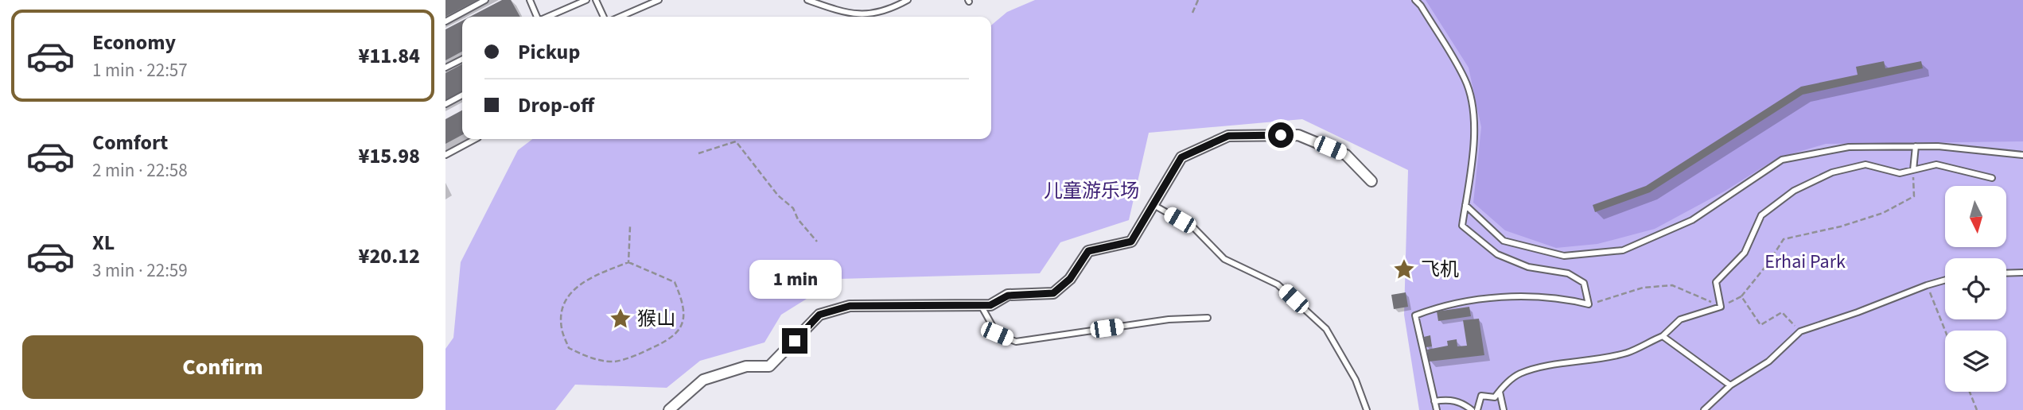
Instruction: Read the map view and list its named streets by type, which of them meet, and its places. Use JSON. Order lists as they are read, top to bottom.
{
  "parks": ["儿童游乐场", "Erhai Park"],
  "places": {
    "place": ["飞机", "猴山"]
  },
  "north": "bottom",
  "page": {
    "list": [
      {
        "name": "Economy",
        "note": "1 min · 22:57",
        "value": "¥11.84"
      },
      {
        "name": "Comfort",
        "note": "2 min · 22:58",
        "value": "¥15.98"
      },
      {
        "name": "XL",
        "note": "3 min · 22:59",
        "value": "¥20.12"
      }
    ],
    "banner": ["Pickup", "Drop-off"],
    "bubble": "1 min",
    "buttons": "Confirm"
  }
}
